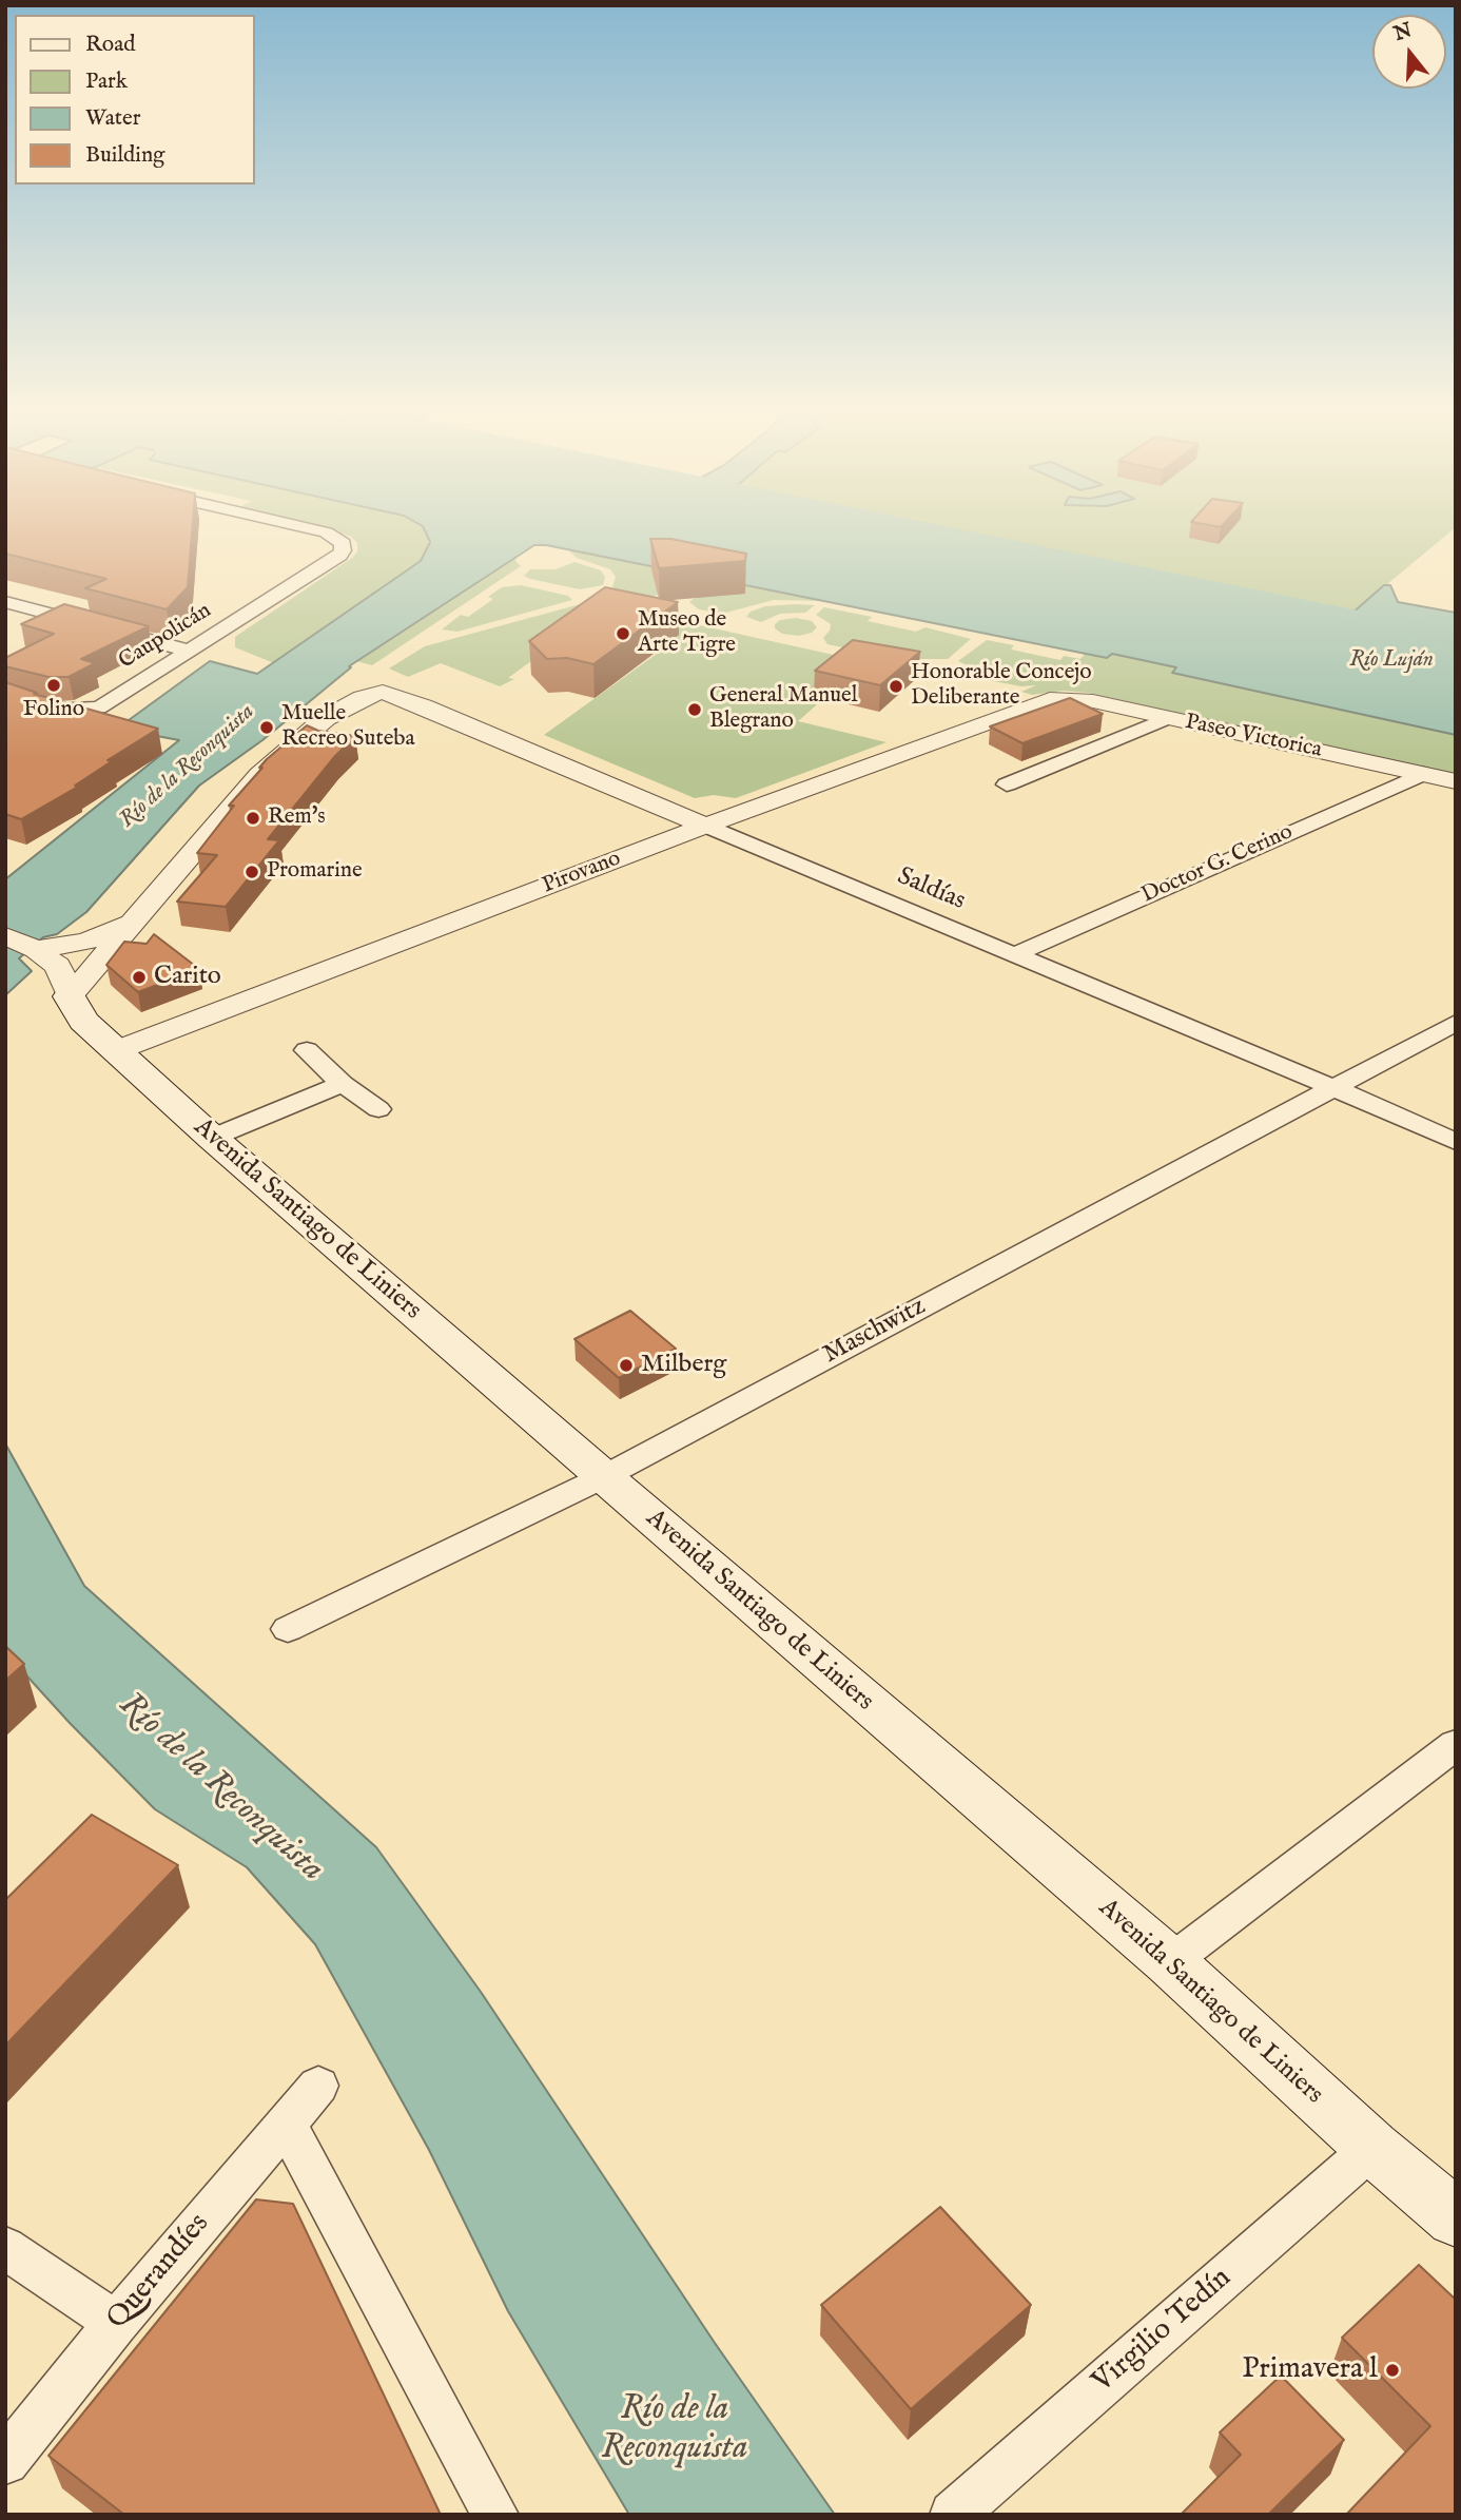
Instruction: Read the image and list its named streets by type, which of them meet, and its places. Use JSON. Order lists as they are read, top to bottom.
{
  "streets": {
    "main road": ["Avenida Santiago de Liniers"],
    "street": [
      "Caupolicán",
      "Paseo Victorica",
      "Doctor G. Cerino",
      "Pirovano",
      "Saldías",
      "Maschwitz",
      "Querandíes",
      "Virgilio Tedín"
    ]
  },
  "crossings": [
    ["Paseo Victorica", "Doctor G. Cerino"],
    ["Paseo Victorica", "Pirovano"],
    ["Doctor G. Cerino", "Saldías"],
    ["Pirovano", "Saldías"],
    ["Pirovano", "Avenida Santiago de Liniers"],
    ["Saldías", "Maschwitz"],
    ["Avenida Santiago de Liniers", "Maschwitz"],
    ["Avenida Santiago de Liniers", "Virgilio Tedín"]
  ],
  "water": ["Río Luján", "Río de la Reconquista"],
  "places": [
    "Museo de Arte Tigre",
    "Folino",
    "Honorable Concejo Deliberante",
    "General Manuel Blegrano",
    "Muelle Recreo Suteba",
    "Rem's",
    "Promarine",
    "Carito",
    "Milberg",
    "Primavera l"
  ],
  "legend": [
    "Road",
    "Park",
    "Water",
    "Building"
  ],
  "north": "top"
}
